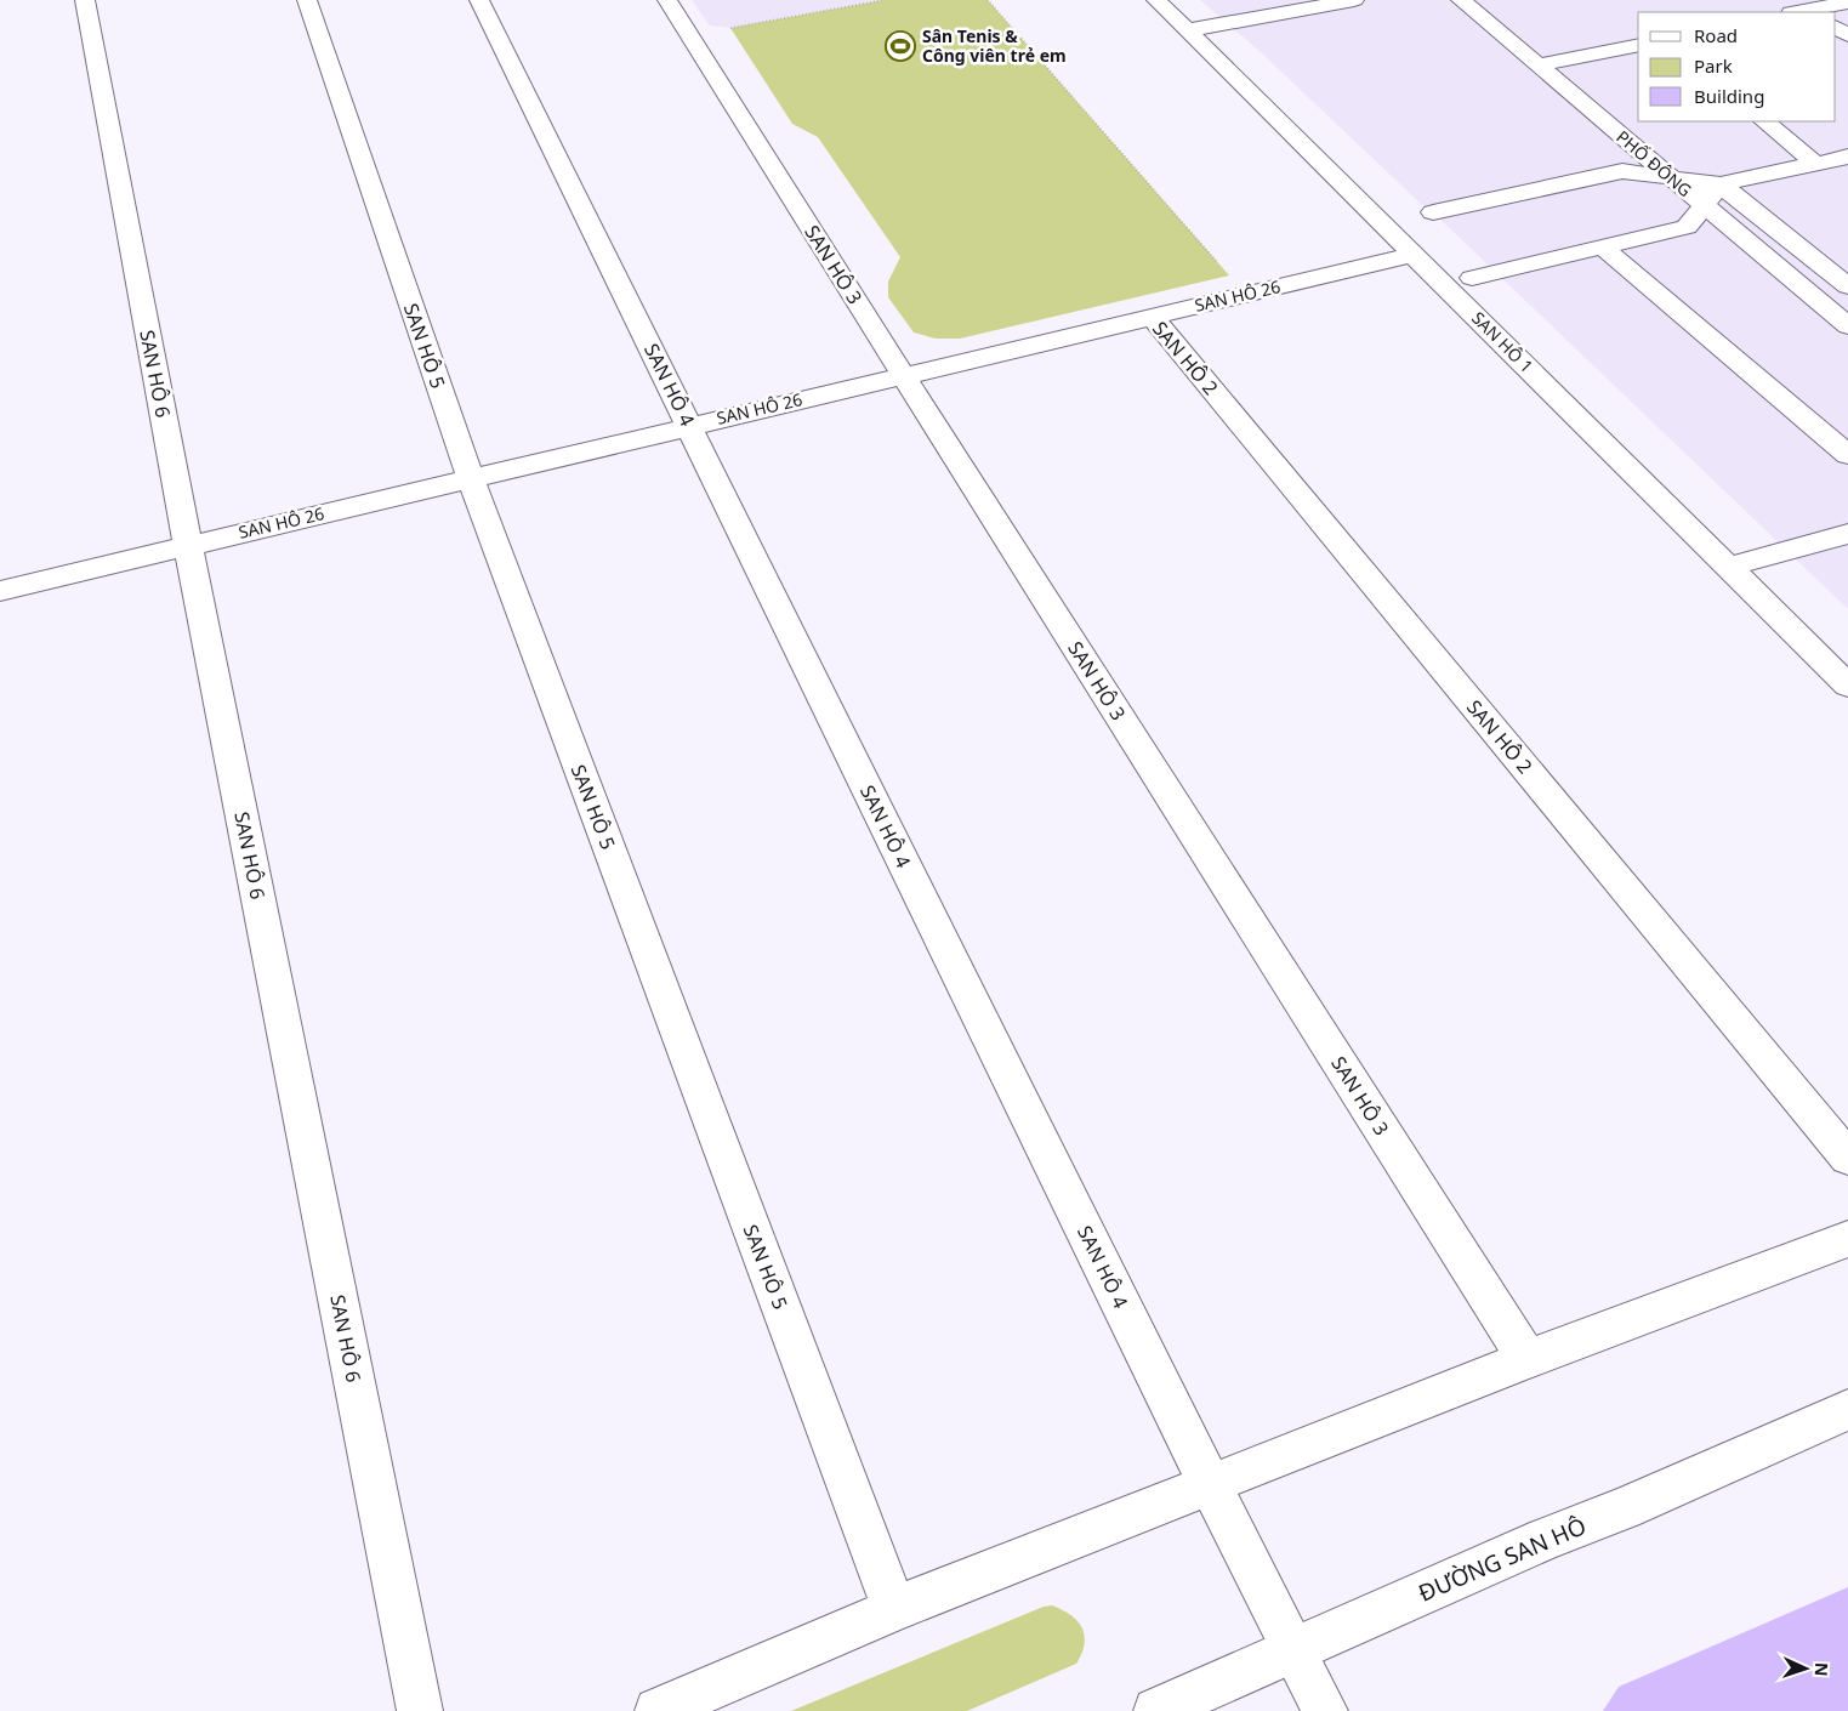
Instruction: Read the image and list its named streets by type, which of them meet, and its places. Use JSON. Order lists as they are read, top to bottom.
{
  "streets": {
    "street": [
      "PHỐ ĐÔNG",
      "SAN HÔ 3",
      "SAN HÔ 26",
      "SAN HÔ 1",
      "SAN HÔ 5",
      "SAN HÔ 2",
      "SAN HÔ 6",
      "SAN HÔ 4",
      "ĐƯỜNG SAN HÔ"
    ]
  },
  "crossings": [
    ["SAN HÔ 3", "SAN HÔ 26"],
    ["SAN HÔ 26", "SAN HÔ 1"],
    ["SAN HÔ 26", "SAN HÔ 5"],
    ["SAN HÔ 26", "SAN HÔ 2"],
    ["SAN HÔ 26", "SAN HÔ 6"],
    ["SAN HÔ 26", "SAN HÔ 4"],
    ["SAN HÔ 4", "ĐƯỜNG SAN HÔ"]
  ],
  "places": {
    "sports": ["Sân Tenis & Công viên trẻ em"]
  },
  "legend": ["Road", "Park", "Building"],
  "north": "right"
}
